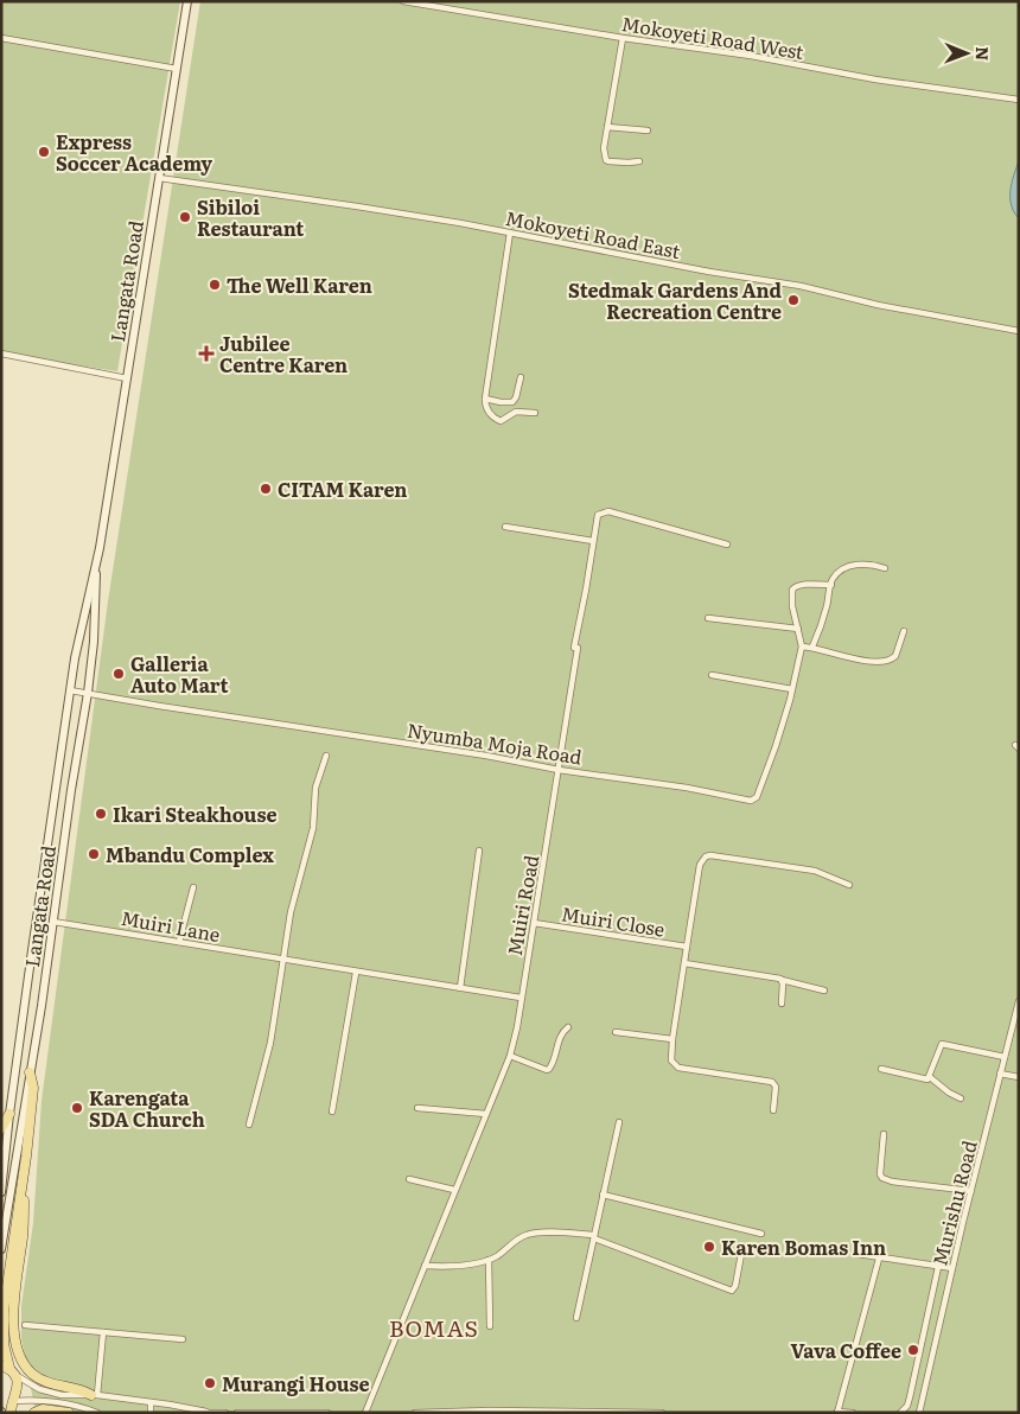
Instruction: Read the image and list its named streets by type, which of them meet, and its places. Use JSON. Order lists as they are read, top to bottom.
{
  "streets": {
    "main road": ["Langata Road"],
    "street": [
      "Mokoyeti Road West",
      "Mokoyeti Road East",
      "Nyumba Moja Road",
      "Muiri Road",
      "Muiri Close",
      "Muiri Lane",
      "Murishu Road"
    ]
  },
  "crossings": [
    ["Mokoyeti Road East", "Langata Road"],
    ["Langata Road", "Nyumba Moja Road"],
    ["Langata Road", "Muiri Lane"],
    ["Nyumba Moja Road", "Muiri Road"],
    ["Muiri Road", "Muiri Close"],
    ["Muiri Road", "Muiri Lane"]
  ],
  "districts": ["BOMAS"],
  "places": {
    "other": [
      "Express Soccer Academy",
      "Sibiloi Restaurant",
      "The Well Karen",
      "Stedmak Gardens And Recreation Centre",
      "CITAM Karen",
      "Galleria Auto Mart",
      "Ikari Steakhouse",
      "Mbandu Complex",
      "Karengata SDA Church",
      "Karen Bomas Inn",
      "Vava Coffee",
      "Murangi House"
    ],
    "health": ["Jubilee Centre Karen"]
  },
  "north": "right"
}
